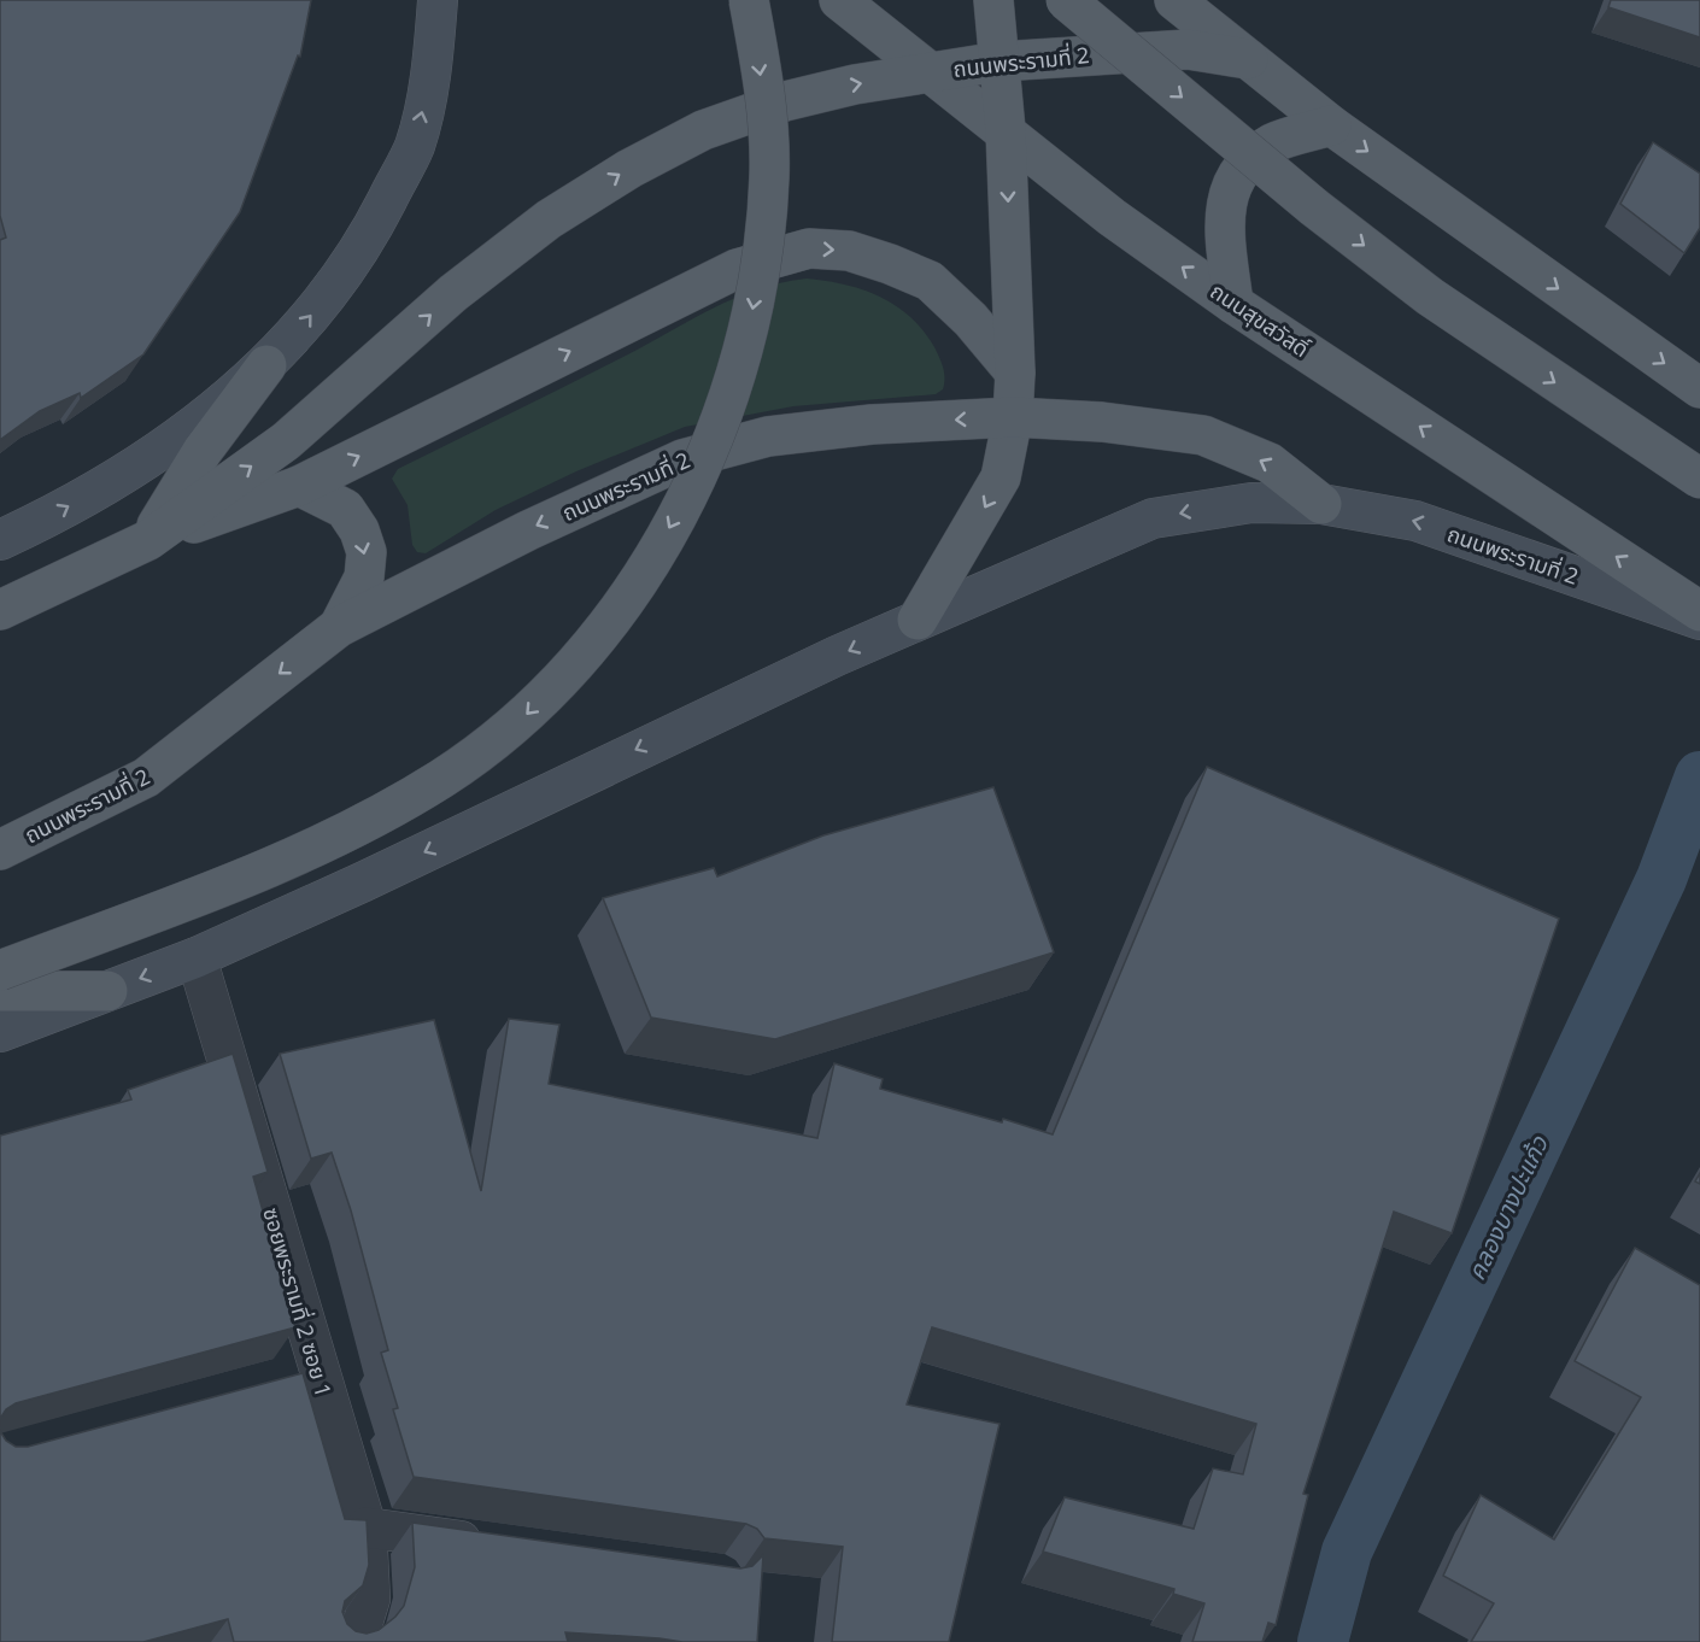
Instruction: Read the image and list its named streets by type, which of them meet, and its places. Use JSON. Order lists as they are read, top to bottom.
{
  "streets": {
    "main road": ["ถนนพระรามที่ 2", "ถนนสุขสวัสดิ์"],
    "street": ["ซอยพระรามที่ 2 ซอย 1"]
  },
  "crossings": [
    ["ถนนพระรามที่ 2", "ถนนสุขสวัสดิ์"],
    ["ถนนพระรามที่ 2", "ซอยพระรามที่ 2 ซอย 1"]
  ],
  "water": ["คลองบางปะแก้ว"]
}
